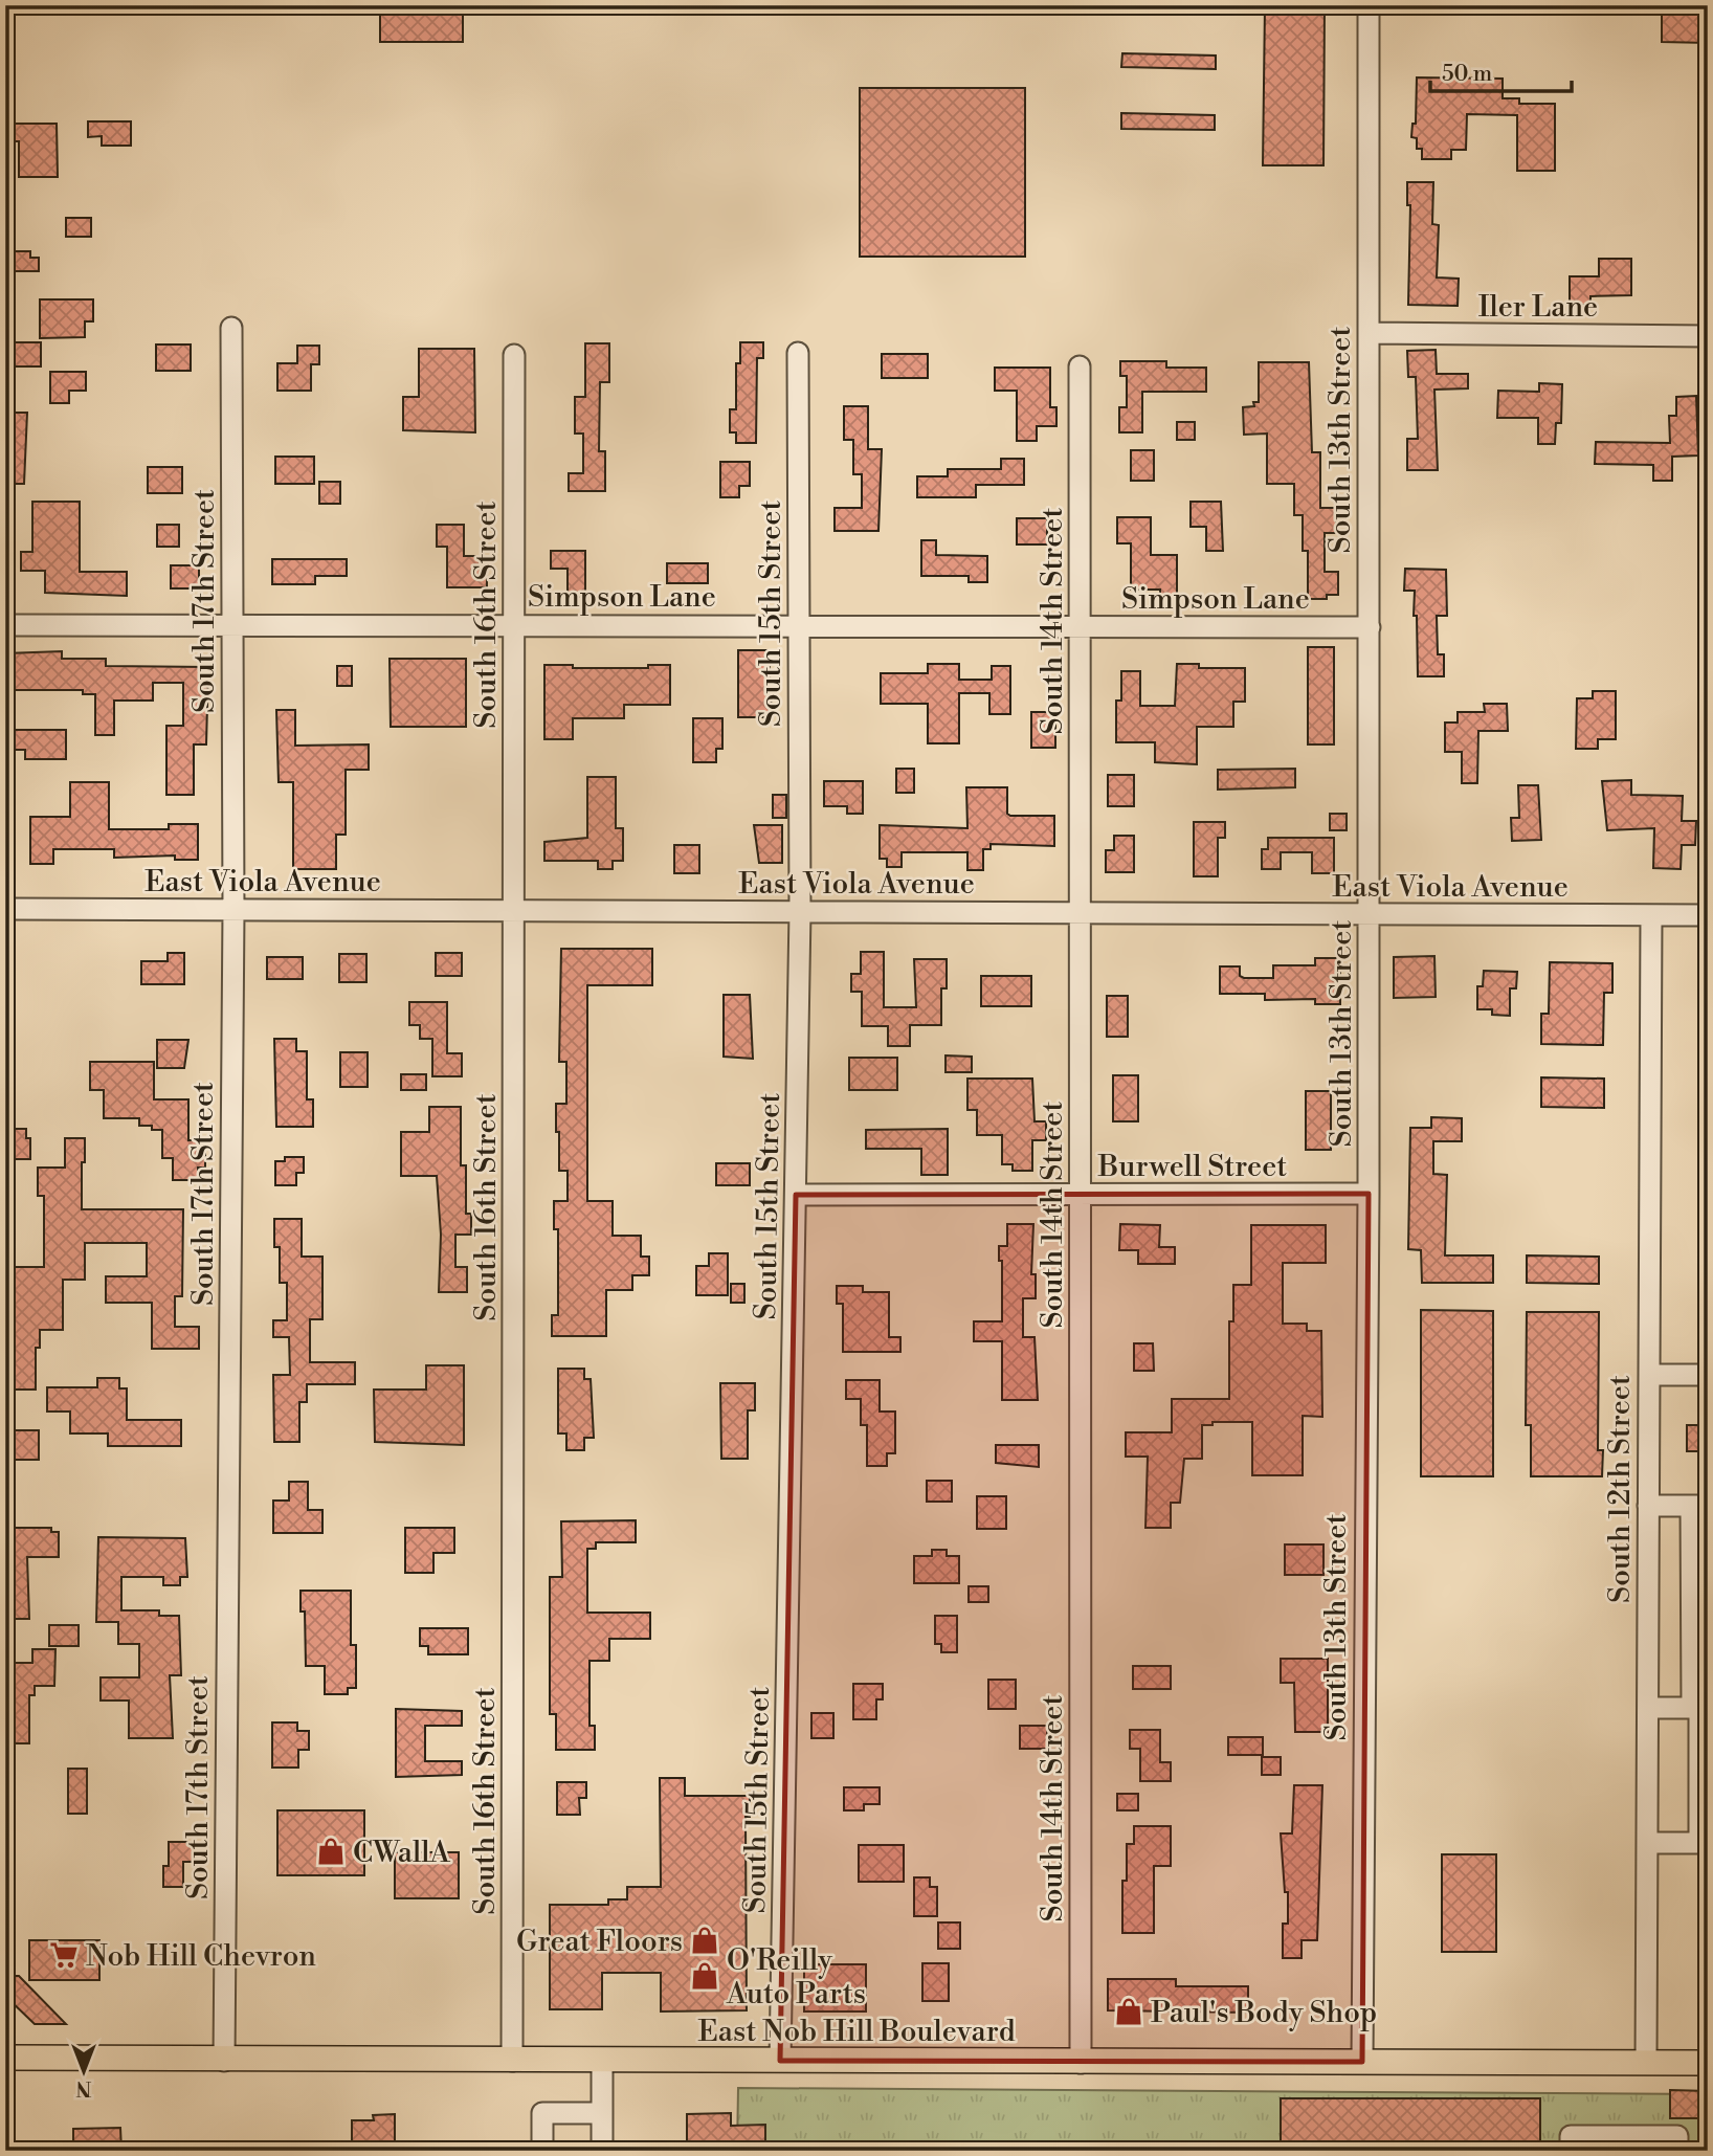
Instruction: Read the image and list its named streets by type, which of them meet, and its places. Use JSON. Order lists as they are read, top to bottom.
{
  "streets": {
    "main road": ["East Nob Hill Boulevard"],
    "street": [
      "Iler Lane",
      "South 13th Street",
      "Simpson Lane",
      "South 17th Street",
      "South 15th Street",
      "South 16th Street",
      "South 14th Street",
      "East Viola Avenue",
      "Burwell Street",
      "South 12th Street"
    ]
  },
  "crossings": [
    ["Iler Lane", "South 13th Street"],
    ["South 13th Street", "Simpson Lane"],
    ["South 13th Street", "East Viola Avenue"],
    ["South 13th Street", "Burwell Street"],
    ["South 13th Street", "East Nob Hill Boulevard"],
    ["Simpson Lane", "South 17th Street"],
    ["Simpson Lane", "South 15th Street"],
    ["Simpson Lane", "South 16th Street"],
    ["Simpson Lane", "South 14th Street"],
    ["South 17th Street", "East Viola Avenue"],
    ["South 17th Street", "East Nob Hill Boulevard"],
    ["South 15th Street", "East Viola Avenue"],
    ["South 15th Street", "Burwell Street"],
    ["South 15th Street", "East Nob Hill Boulevard"],
    ["South 16th Street", "East Viola Avenue"],
    ["South 16th Street", "East Nob Hill Boulevard"],
    ["South 14th Street", "East Viola Avenue"],
    ["South 14th Street", "Burwell Street"],
    ["South 14th Street", "East Nob Hill Boulevard"],
    ["East Viola Avenue", "South 12th Street"],
    ["South 12th Street", "East Nob Hill Boulevard"]
  ],
  "places": {
    "shop": [
      "CWallA",
      "Great Floors",
      "O'Reilly Auto Parts",
      "Paul's Body Shop"
    ],
    "supermarket": ["Nob Hill Chevron"]
  },
  "scale_bar": "50 m",
  "north": "bottom"
}
